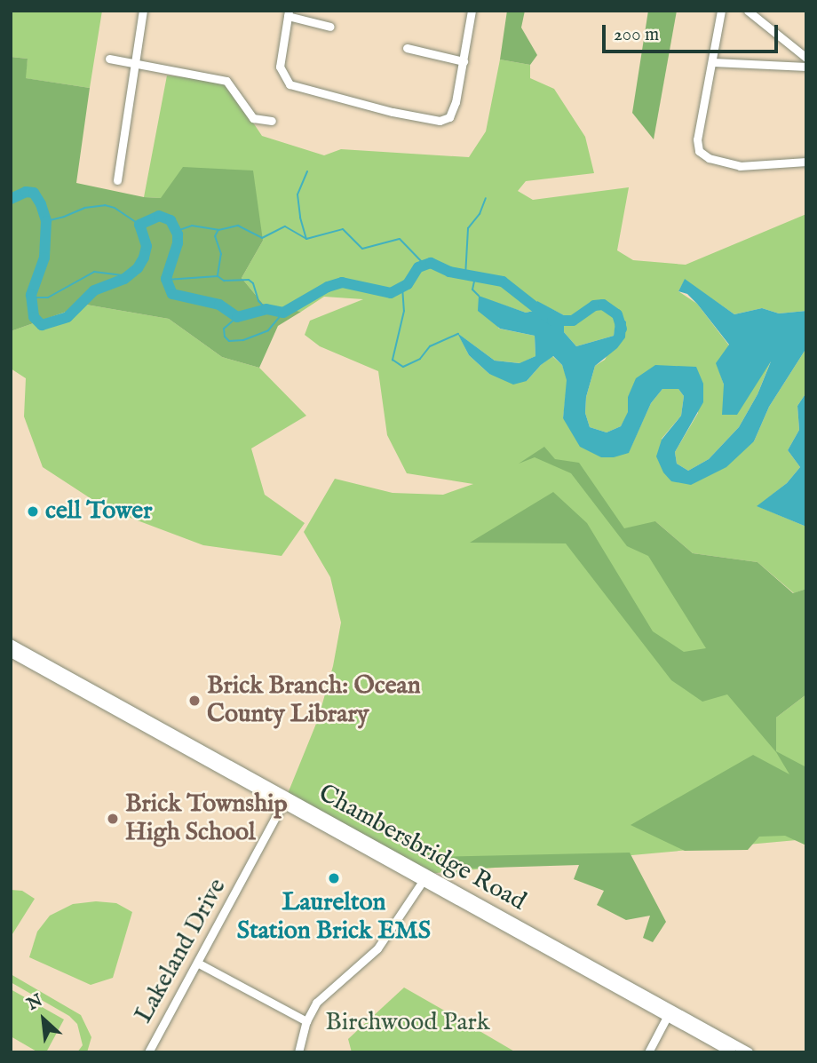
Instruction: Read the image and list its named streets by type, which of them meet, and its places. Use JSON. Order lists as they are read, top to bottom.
{
  "streets": {
    "main road": ["Chambersbridge Road"],
    "street": ["Lakeland Drive"]
  },
  "crossings": [
    ["Chambersbridge Road", "Lakeland Drive"]
  ],
  "parks": ["Birchwood Park"],
  "places": [
    "cell Tower",
    "Brick Branch: Ocean County Library",
    "Brick Township High School",
    "Laurelton Station Brick EMS"
  ],
  "scale_bar": "200 m",
  "north": "top left"
}
